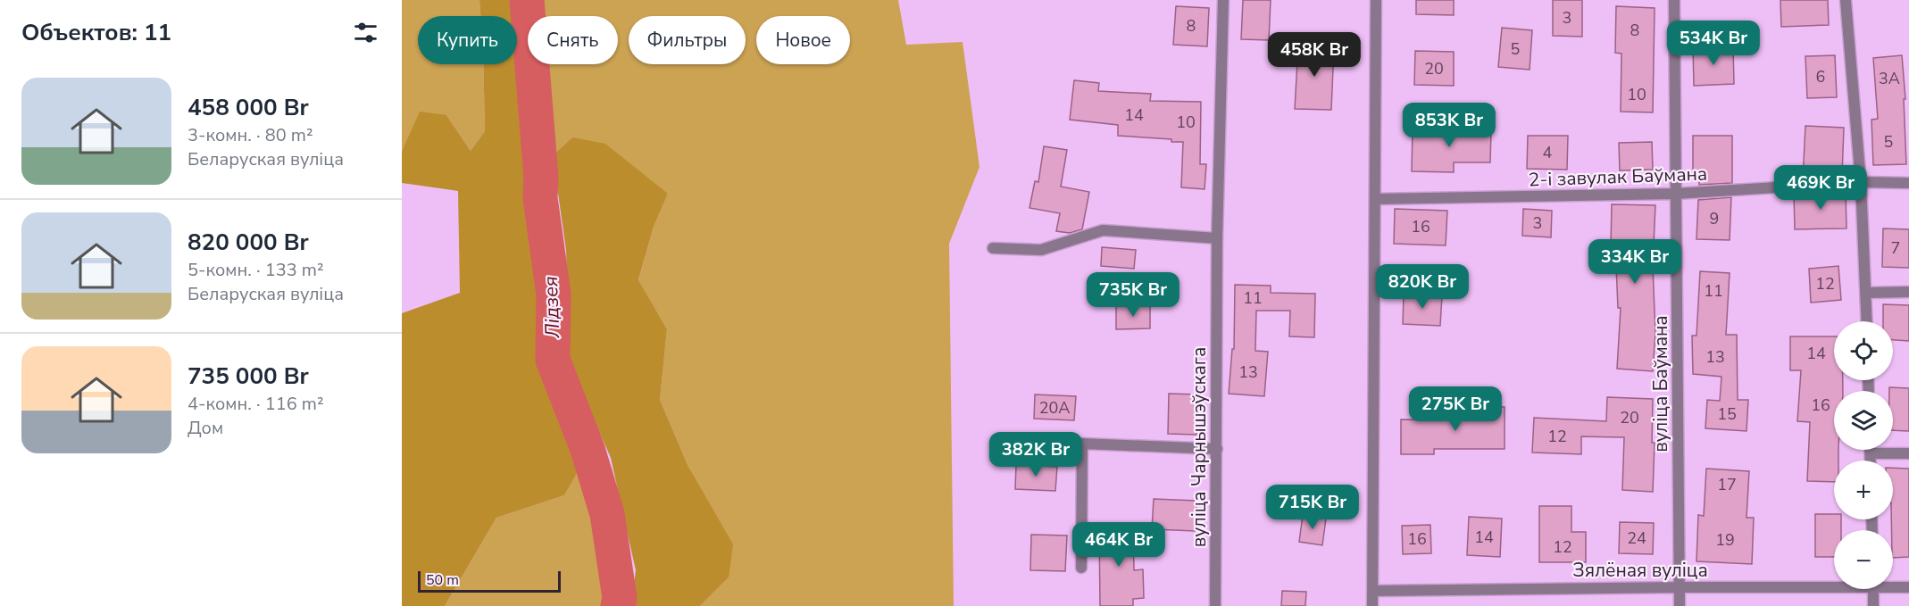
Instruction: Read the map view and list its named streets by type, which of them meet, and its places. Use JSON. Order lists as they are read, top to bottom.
{
  "streets": {
    "street": [
      "2-і завулак Баўмана",
      "вуліца Баўмана",
      "вуліца Чарнышэўскага",
      "Зялёная вуліца"
    ]
  },
  "crossings": [
    ["2-і завулак Баўмана", "вуліца Баўмана"],
    ["вуліца Баўмана", "Зялёная вуліца"]
  ],
  "water": ["Лідзея"],
  "house_numbers": [
    "3",
    "8",
    "8",
    "5",
    "20",
    "6",
    "3А",
    "10",
    "14",
    "10",
    "5",
    "4",
    "9",
    "3",
    "16",
    "7",
    "12",
    "11",
    "11",
    "14",
    "13",
    "13",
    "16",
    "20А",
    "15",
    "20",
    "12",
    "17",
    "14",
    "24",
    "16",
    "19",
    "12"
  ],
  "scale_bar": "50 m",
  "page": {
    "heading": "Объектов: 11",
    "chip": [
      "Купить",
      "Снять",
      "Фильтры",
      "Новое"
    ],
    "price": [
      "534K Br",
      "458K Br",
      "853K Br",
      "469K Br",
      "334K Br",
      "820K Br",
      "735K Br",
      "275K Br",
      "382K Br",
      "715K Br",
      "464K Br"
    ],
    "list": [
      {
        "name": "458 000 Br",
        "note": "3-комн. · 80 m² · Беларуская вуліца"
      },
      {
        "name": "820 000 Br",
        "note": "5-комн. · 133 m² · Беларуская вуліца"
      },
      {
        "name": "735 000 Br",
        "note": "4-комн. · 116 m² · Дом"
      }
    ],
    "map_buttons": ["+", "−"],
    "scale": "50 m"
  }
}
